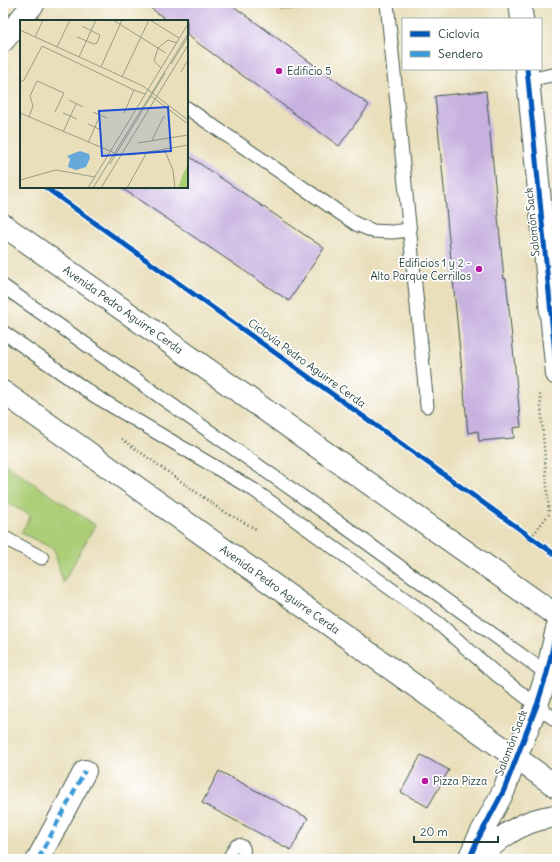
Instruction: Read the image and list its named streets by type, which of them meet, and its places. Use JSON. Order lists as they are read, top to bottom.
{
  "streets": {
    "main road": ["Salomón Sack", "Avenida Pedro Aguirre Cerda"],
    "cycle path": ["Ciclovía Pedro Aguirre Cerda"]
  },
  "crossings": [
    ["Salomón Sack", "Avenida Pedro Aguirre Cerda"]
  ],
  "places": ["Edificio 5", "Edificios 1 y 2 - Alto Parque Cerrillos", "Pizza Pizza"],
  "legend": ["Ciclovía", "Sendero"],
  "scale_bar": "20 m"
}
